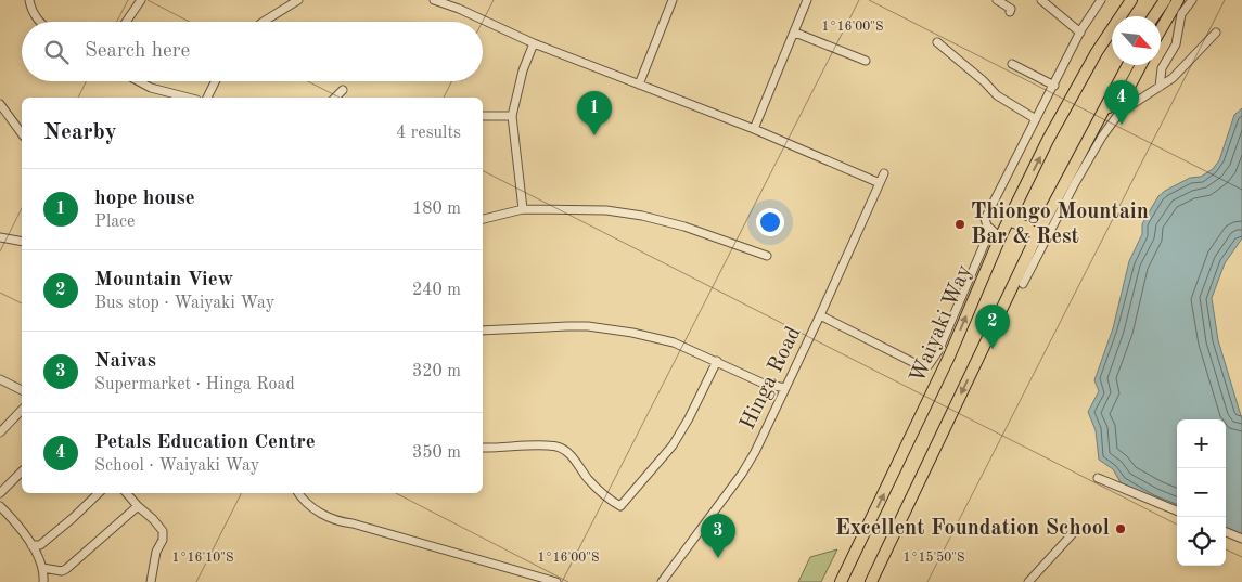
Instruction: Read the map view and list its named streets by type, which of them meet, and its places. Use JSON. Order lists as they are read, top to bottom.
{
  "streets": {
    "highway": ["Waiyaki Way"],
    "street": ["Hinga Road"]
  },
  "places": ["Thiongo Mountain Bar & Rest", "Excellent Foundation School"],
  "north": "bottom right",
  "page": {
    "search": "Search here",
    "pins": [
      "4",
      "1",
      "2",
      "3"
    ],
    "heading": ["Nearby", "4 results"],
    "list": [
      {
        "mark": "1",
        "name": "hope house",
        "note": "Place",
        "value": "180 m"
      },
      {
        "mark": "2",
        "name": "Mountain View",
        "note": "Bus stop · Waiyaki Way",
        "value": "240 m"
      },
      {
        "mark": "3",
        "name": "Naivas",
        "note": "Supermarket · Hinga Road",
        "value": "320 m"
      },
      {
        "mark": "4",
        "name": "Petals Education Centre",
        "note": "School · Waiyaki Way",
        "value": "350 m"
      }
    ],
    "map_buttons": ["+", "−"]
  },
  "coordinates": ["1°16'00\"S", "1°16'10\"S", "1°15'50\"S"]
}
